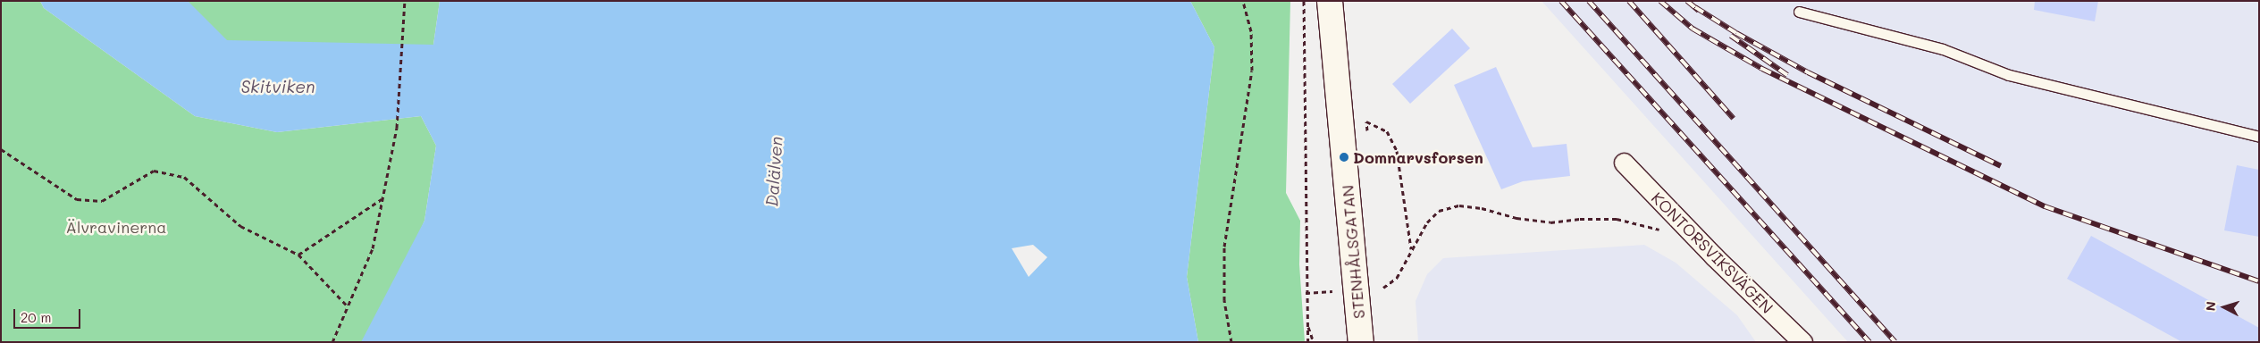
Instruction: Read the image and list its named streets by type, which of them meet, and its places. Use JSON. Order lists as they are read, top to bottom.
{
  "streets": {
    "street": ["STENHÅLSGATAN", "KONTORSVIKSVÄGEN"]
  },
  "water": ["Skitviken", "Dalälven"],
  "parks": ["Älvravinerna"],
  "places": ["Domnarvsforsen"],
  "scale_bar": "20 m",
  "north": "left"
}
